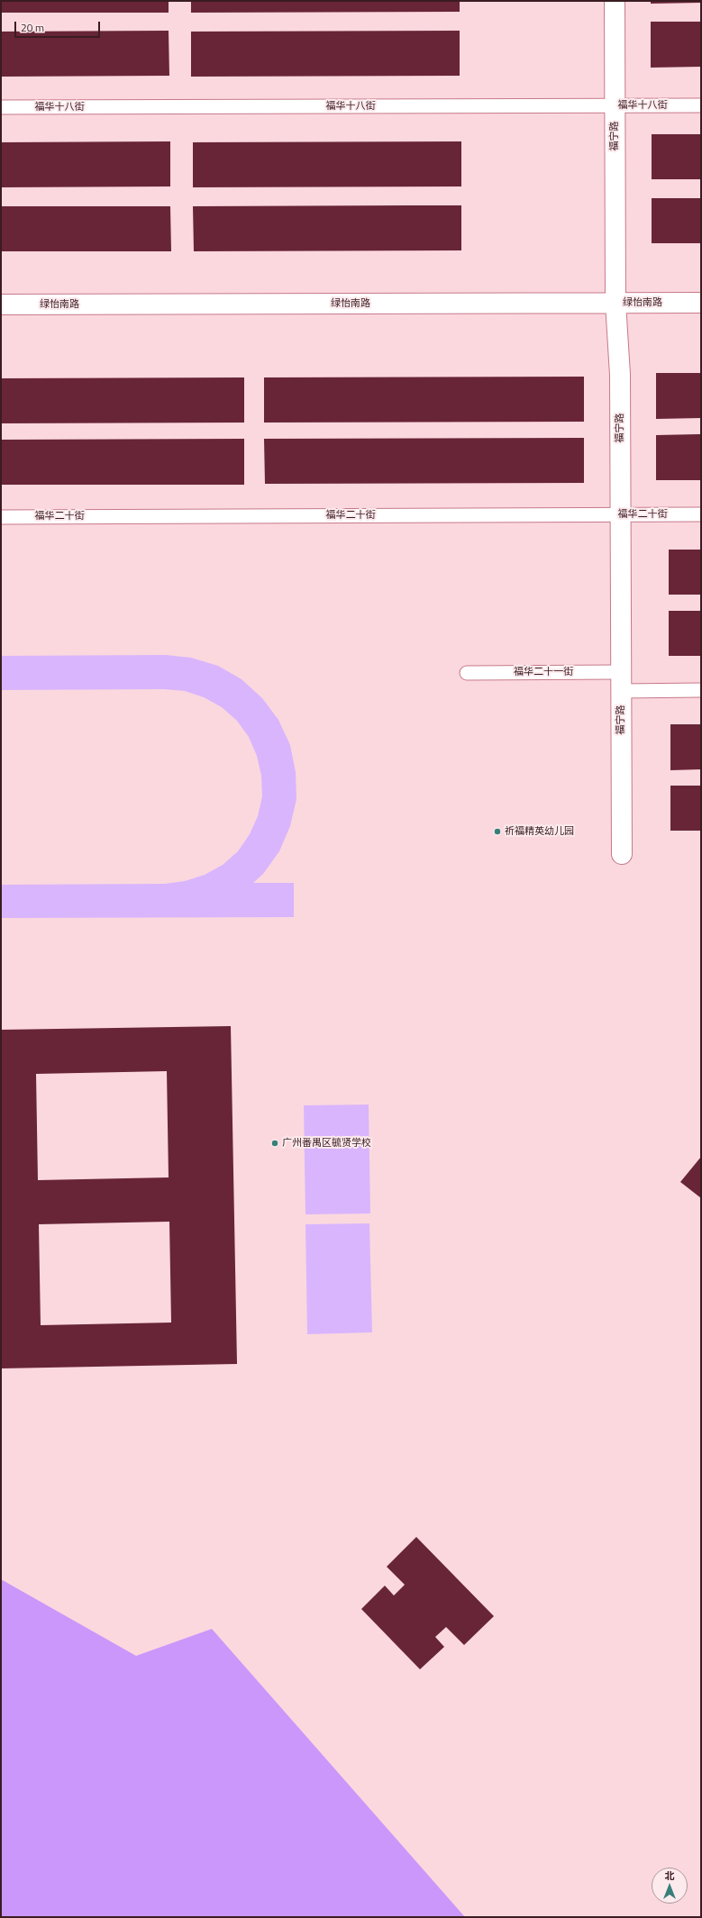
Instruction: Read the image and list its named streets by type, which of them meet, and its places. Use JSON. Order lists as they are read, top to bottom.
{
  "streets": {
    "street": ["福宁路", "绿怡南路"],
    "lane": ["福华十八街", "福华二十街", "福华二十一街"]
  },
  "crossings": [
    ["福华十八街", "福宁路"],
    ["福宁路", "绿怡南路"],
    ["福宁路", "福华二十街"],
    ["福宁路", "福华二十一街"]
  ],
  "places": ["祈福精英幼儿园", "广州番禺区毓贤学校"],
  "scale_bar": "20 m",
  "north": "top"
}
